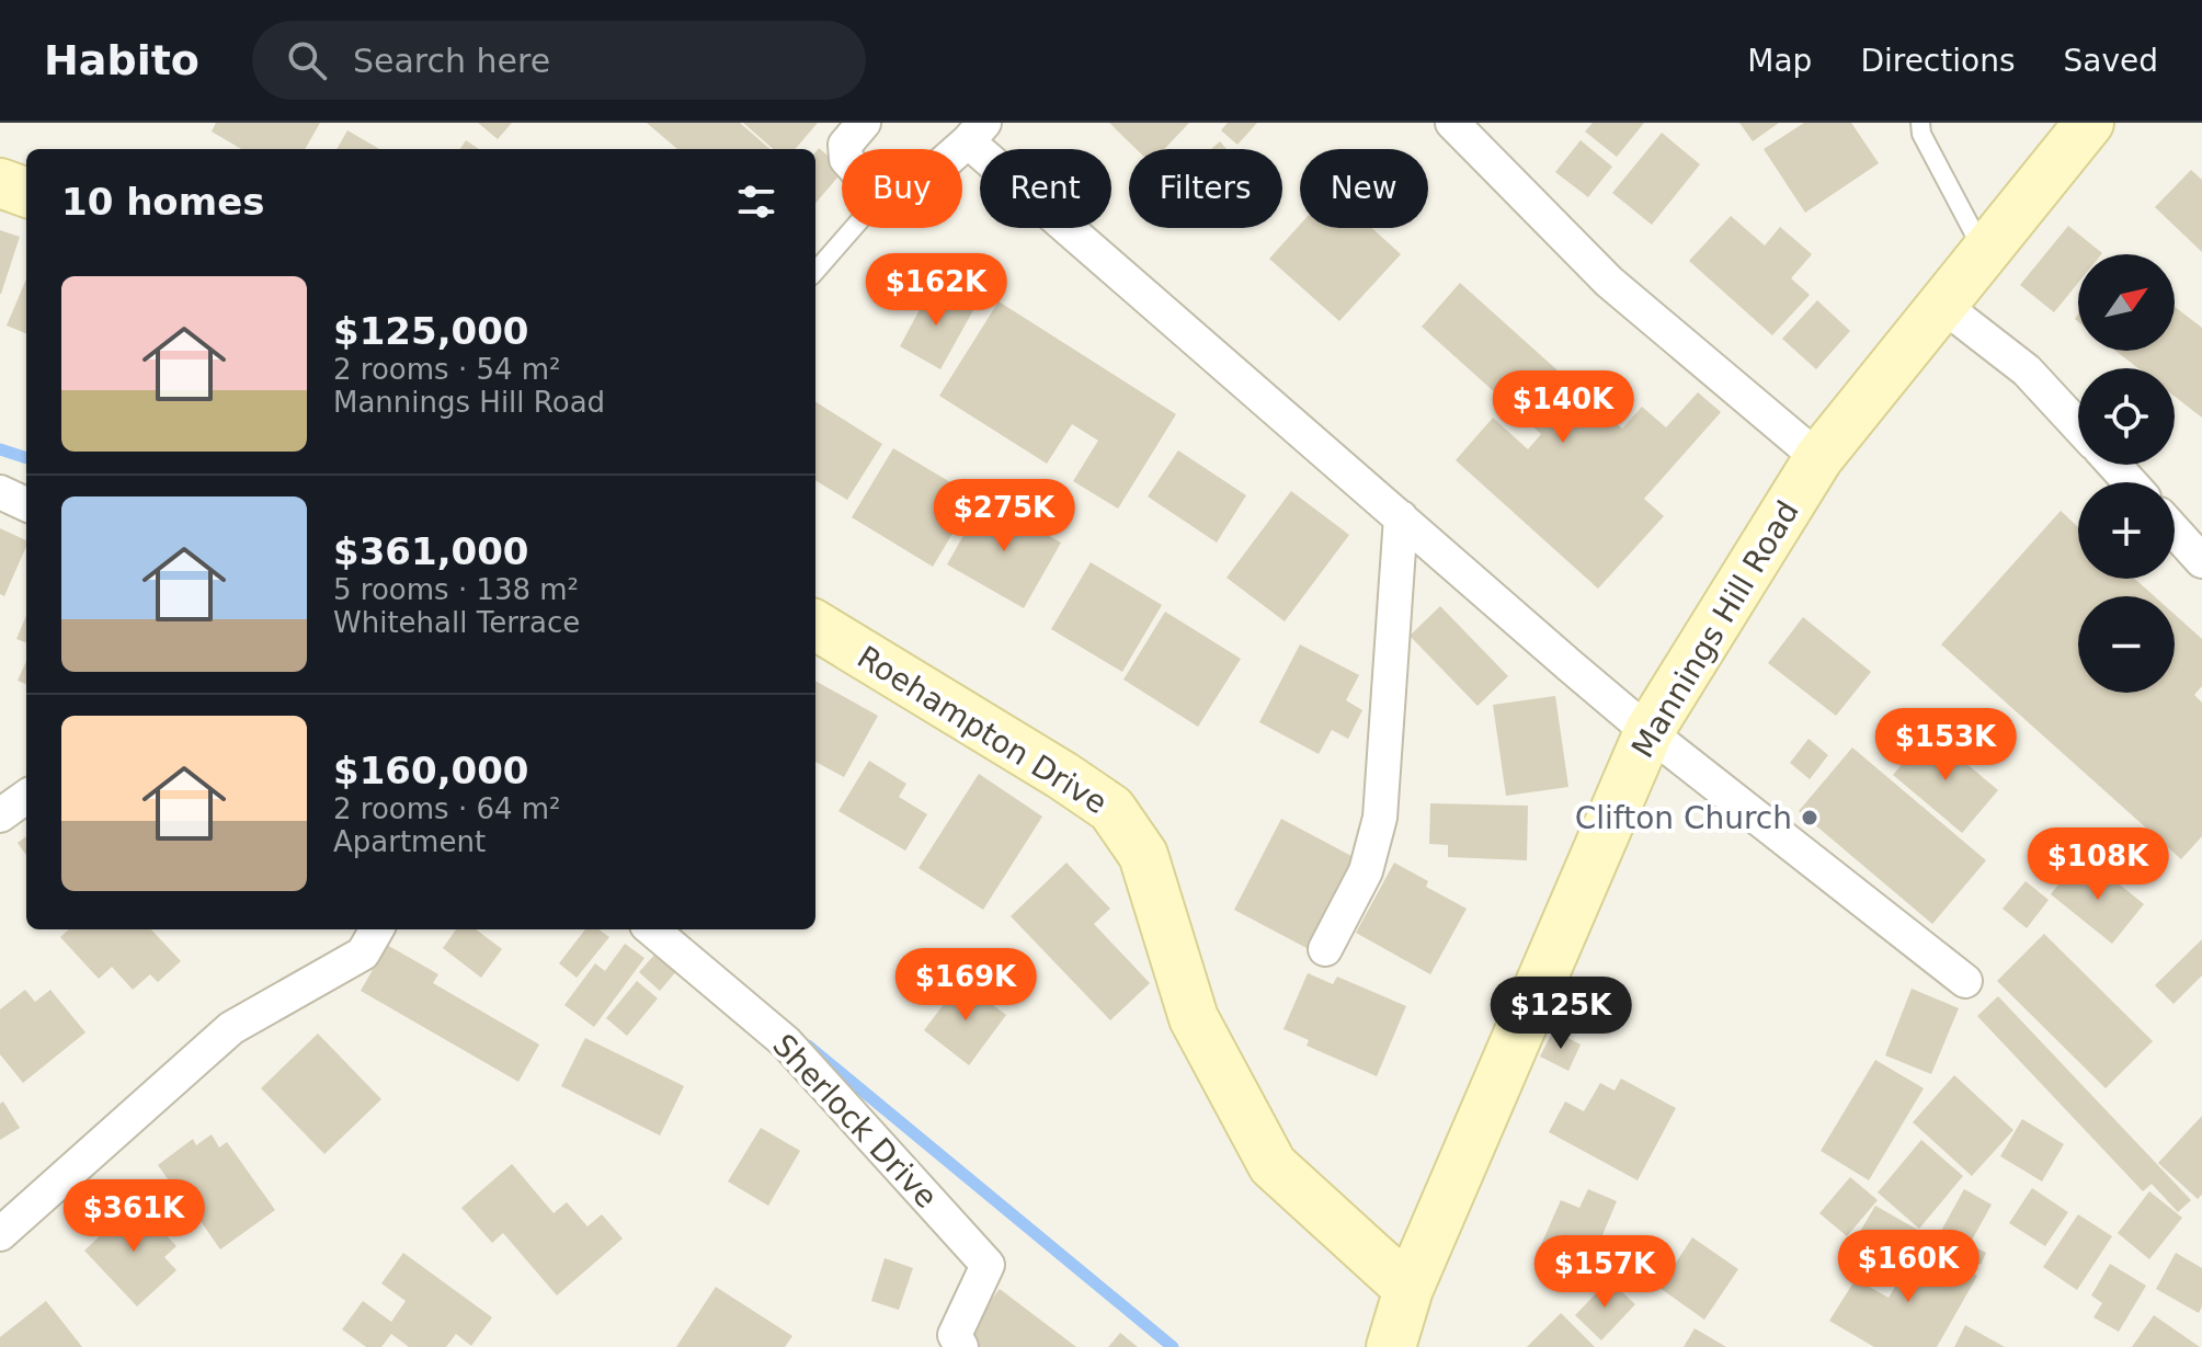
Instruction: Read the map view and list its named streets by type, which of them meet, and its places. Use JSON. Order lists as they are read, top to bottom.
{
  "streets": {
    "main road": ["Mannings Hill Road", "Roehampton Drive"],
    "street": ["Sherlock Drive"]
  },
  "crossings": [
    ["Mannings Hill Road", "Roehampton Drive"]
  ],
  "places": ["Clifton Church"],
  "north": "top right",
  "page": {
    "header": "Habito",
    "search": "Search here",
    "nav": ["Map", "Directions", "Saved"],
    "chip": [
      "Buy",
      "Rent",
      "Filters",
      "New"
    ],
    "heading": "10 homes",
    "price": [
      "$162K",
      "$140K",
      "$275K",
      "$153K",
      "$108K",
      "$169K",
      "$125K",
      "$361K",
      "$160K",
      "$157K"
    ],
    "map_buttons": ["+", "−"],
    "list": [
      {
        "name": "$125,000",
        "note": "2 rooms · 54 m² · Mannings Hill Road"
      },
      {
        "name": "$361,000",
        "note": "5 rooms · 138 m² · Whitehall Terrace"
      },
      {
        "name": "$160,000",
        "note": "2 rooms · 64 m² · Apartment"
      }
    ]
  }
}
